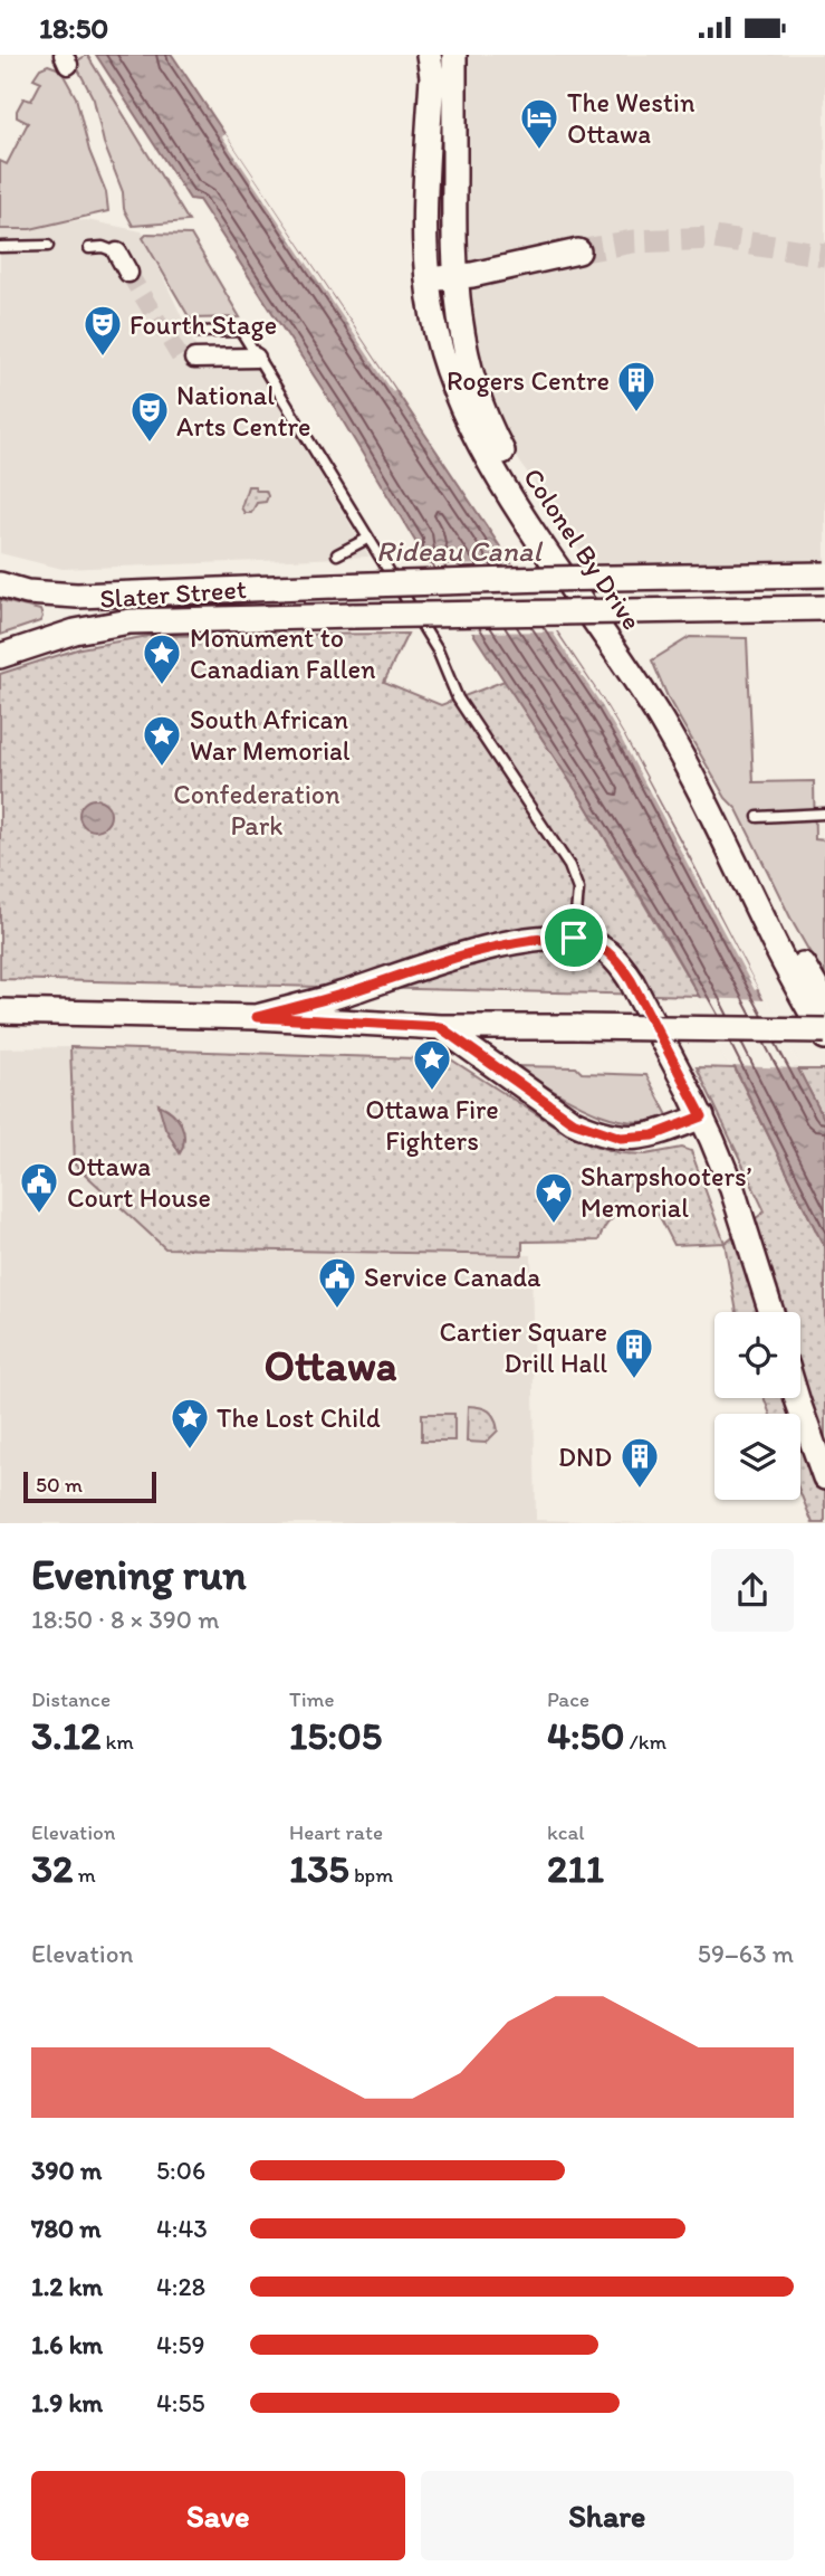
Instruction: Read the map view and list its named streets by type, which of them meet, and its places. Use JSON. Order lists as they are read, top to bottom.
{
  "streets": {
    "main road": ["Colonel By Drive", "Slater Street"]
  },
  "districts": ["Ottawa"],
  "water": ["Rideau Canal"],
  "parks": ["Confederation Park"],
  "places": {
    "hotel": ["The Westin Ottawa"],
    "theatre": ["Fourth Stage", "National Arts Centre"],
    "building": ["Rogers Centre", "Cartier Square Drill Hall", "DND"],
    "place": [
      "Monument to Canadian Fallen",
      "South African War Memorial",
      "Ottawa Fire Fighters",
      "Sharpshooters’ Memorial",
      "The Lost Child"
    ],
    "public building": ["Ottawa Court House", "Service Canada"]
  },
  "scale_bar": "50 m",
  "page": {
    "status": "18:50",
    "scale": "50 m",
    "heading": ["Evening run", "18:50 · 8 × 390 m"],
    "stats": [
      ["Distance", "3.12 km"],
      ["Time", "15:05"],
      ["Pace", "4:50 /km"],
      ["Elevation", "32 m"],
      ["Heart rate", "135 bpm"],
      ["kcal", "211"]
    ],
    "chart": ["Elevation", "59–63 m"],
    "list": [
      {
        "name": "390 m",
        "note": "5:06"
      },
      {
        "name": "780 m",
        "note": "4:43"
      },
      {
        "name": "1.2 km",
        "note": "4:28"
      },
      {
        "name": "1.6 km",
        "note": "4:59"
      },
      {
        "name": "1.9 km",
        "note": "4:55"
      }
    ],
    "buttons": ["Save", "Share"]
  }
}
